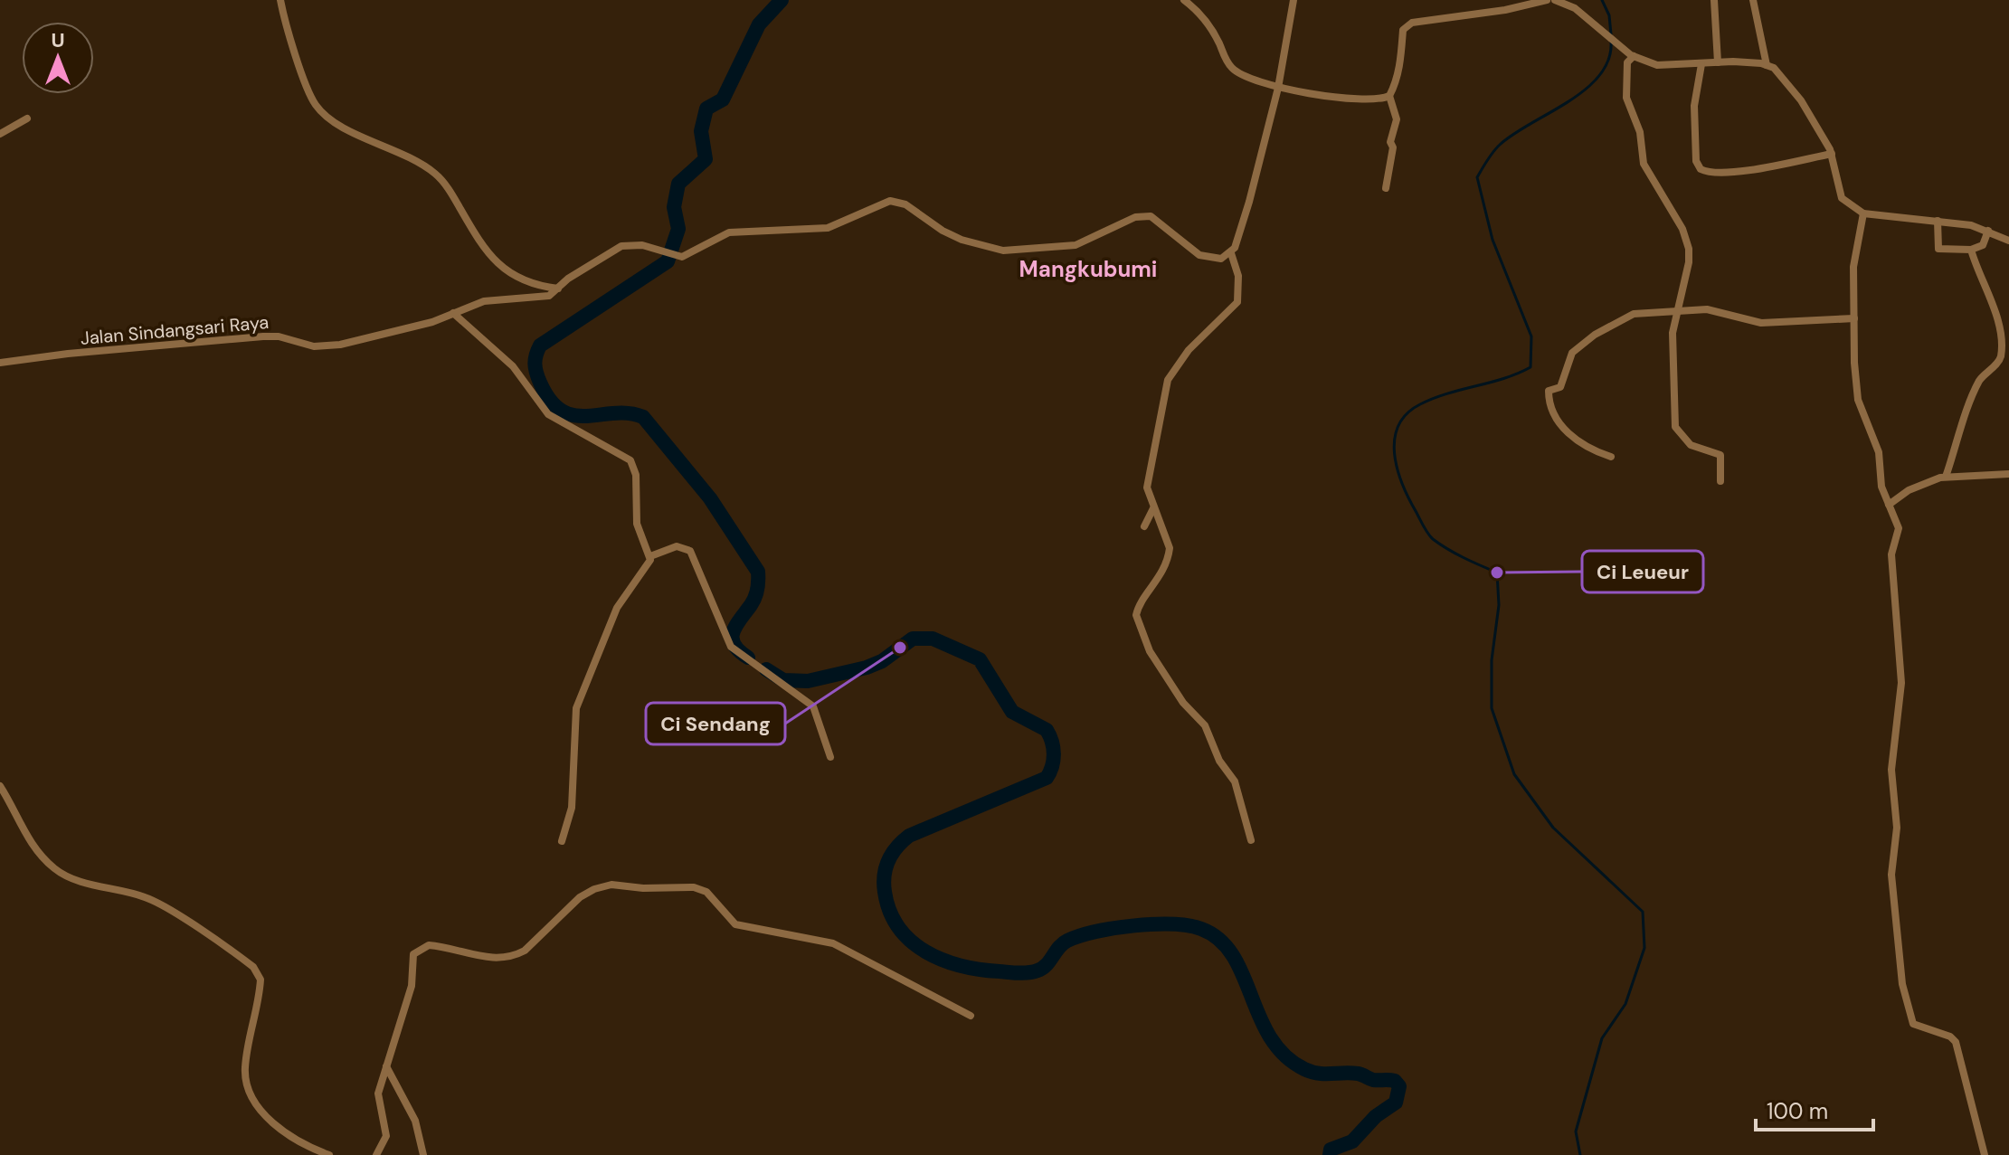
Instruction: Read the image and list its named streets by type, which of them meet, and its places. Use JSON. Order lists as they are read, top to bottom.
{
  "streets": {
    "street": ["Jalan Sindangsari Raya"]
  },
  "districts": ["Mangkubumi"],
  "places": ["Ci Leueur", "Ci Sendang"],
  "scale_bar": "100 m",
  "north": "top"
}
